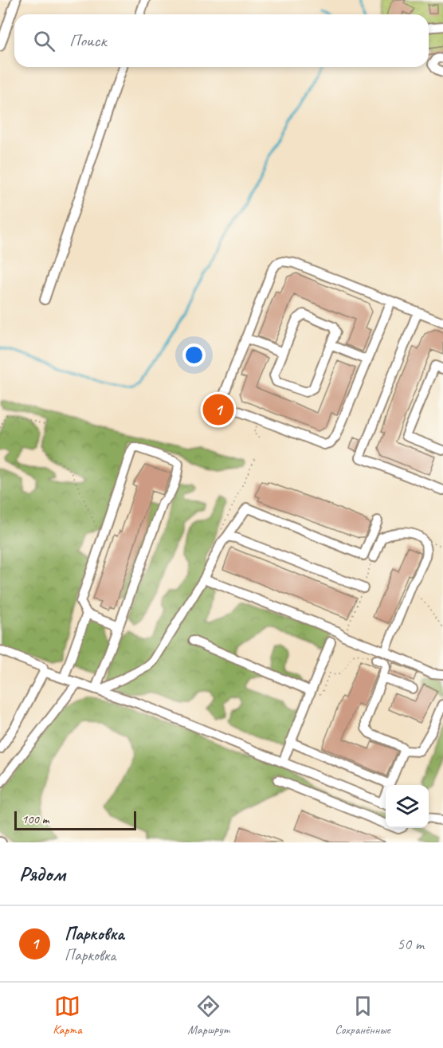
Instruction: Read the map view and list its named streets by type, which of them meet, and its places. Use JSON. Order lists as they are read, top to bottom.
{
  "scale_bar": "100 m",
  "page": {
    "search": "Поиск",
    "pins": "1",
    "scale": "100 m",
    "heading": "Рядом",
    "list": [
      {
        "mark": "1",
        "name": "Парковка",
        "note": "Парковка",
        "value": "50 m"
      }
    ],
    "nav": ["Карта", "Маршрут", "Сохранённые"]
  }
}
